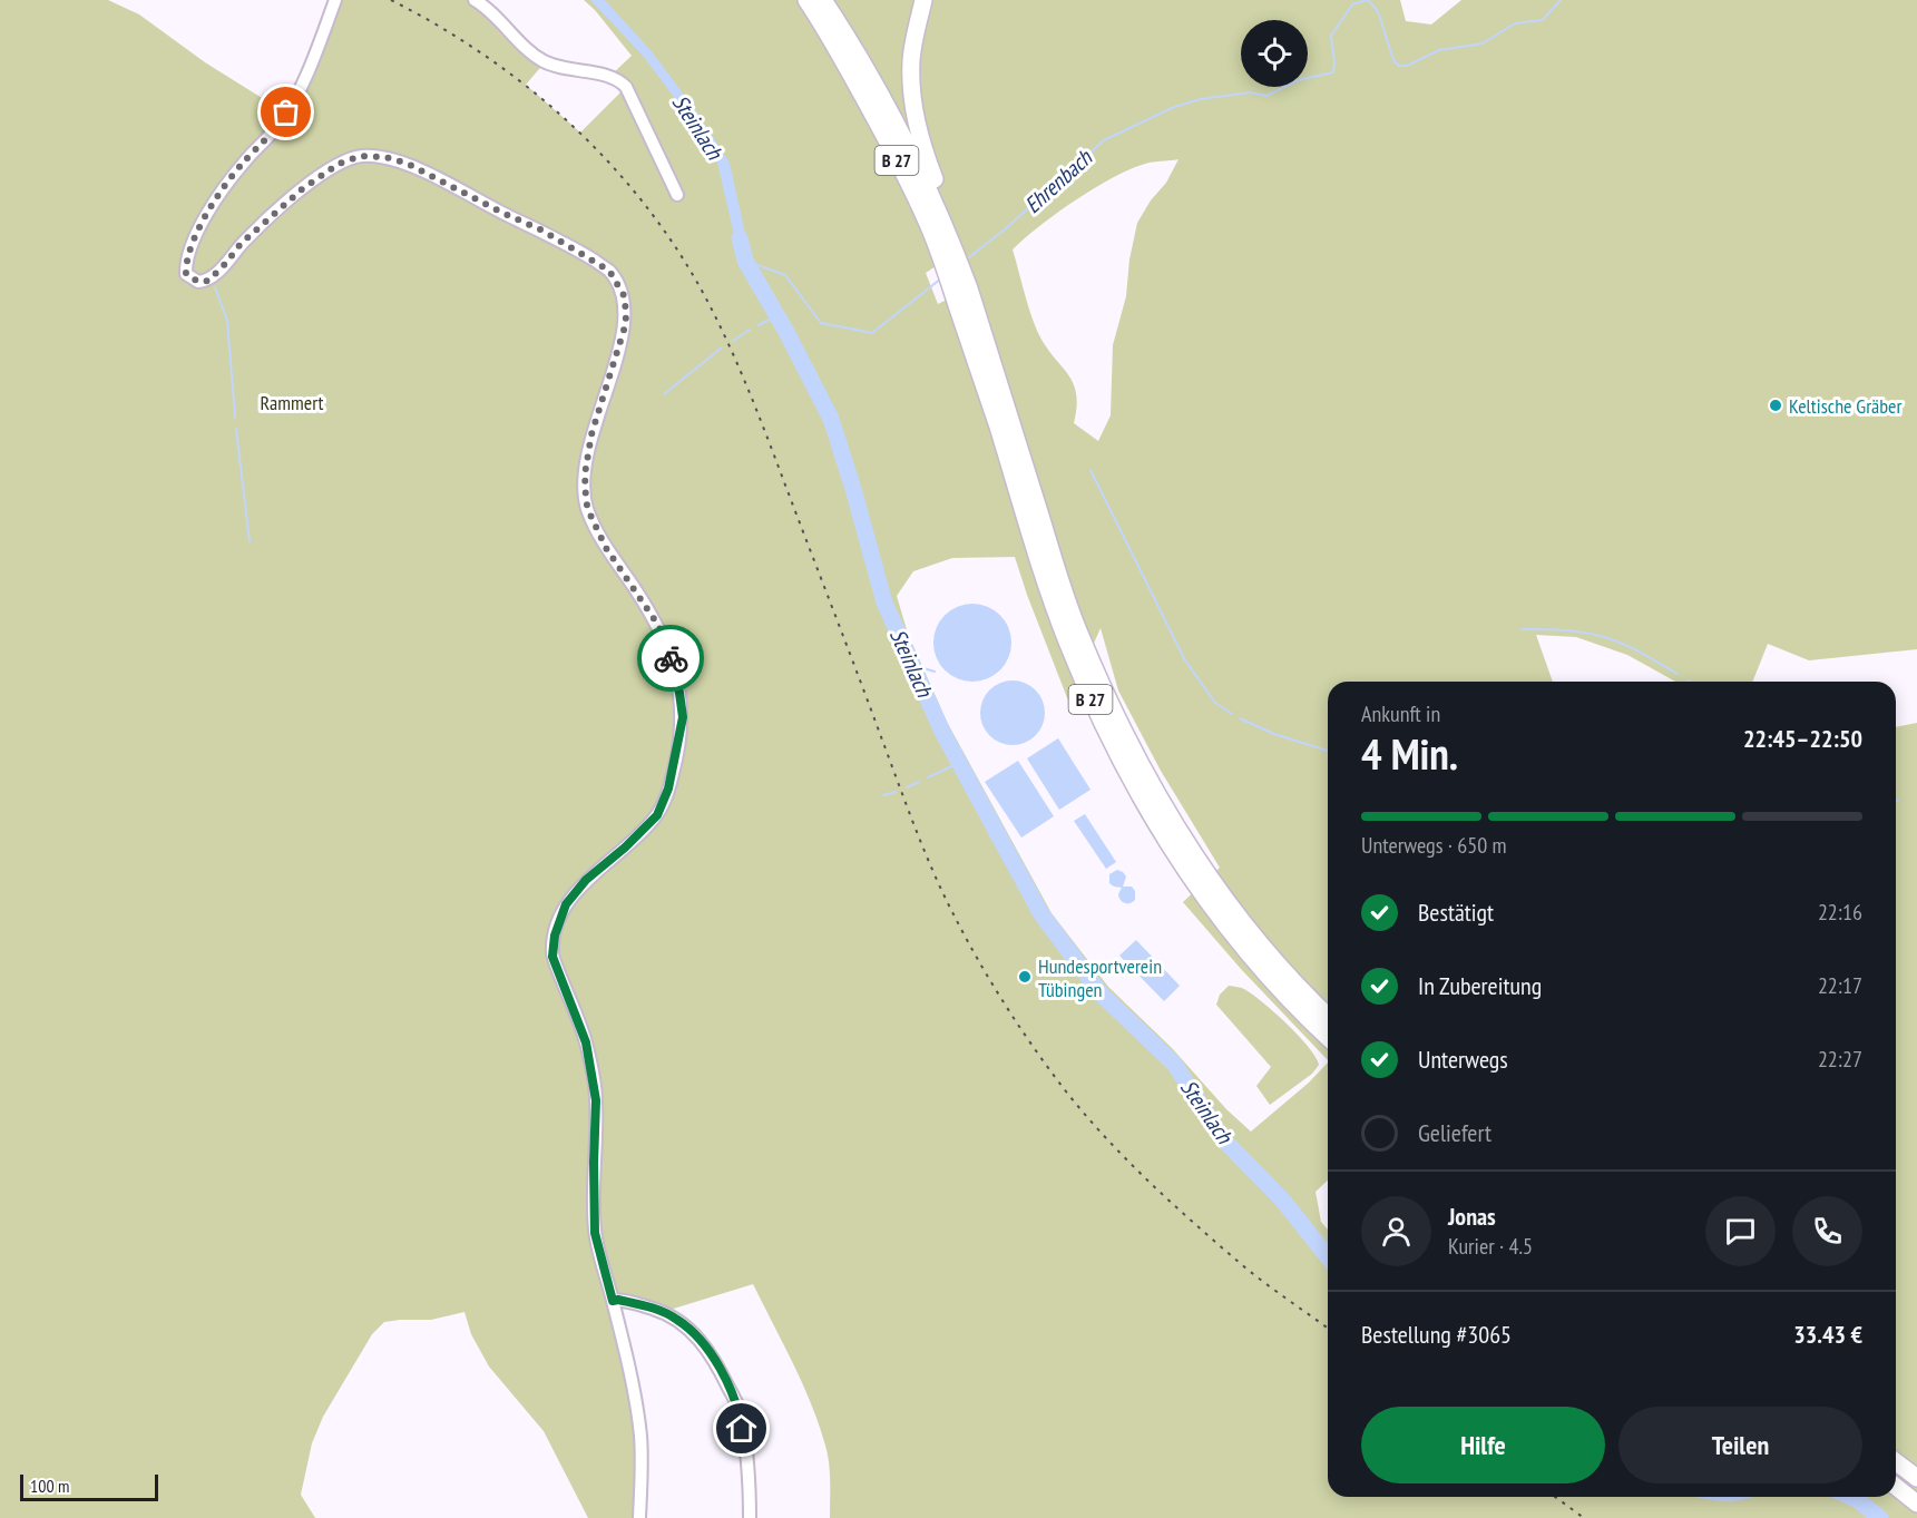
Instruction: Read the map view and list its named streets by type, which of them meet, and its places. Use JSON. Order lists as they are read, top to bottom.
{
  "streets": {
    "highway": ["B 27"]
  },
  "water": ["Steinlach", "Ehrenbach"],
  "parks": ["Rammert"],
  "places": ["Keltische Gräber", "Hundesportverein Tübingen"],
  "scale_bar": "100 m",
  "page": {
    "heading": ["4 Min.", "Ankunft in", "22:45–22:50"],
    "panel": [
      "Jonas",
      "Kurier · 4.5",
      "Bestellung #3065",
      "33.43 €"
    ],
    "bar": "Unterwegs · 650 m",
    "list": [
      ["Bestätigt", "22:16"],
      ["In Zubereitung", "22:17"],
      ["Unterwegs", "22:27"],
      "Geliefert"
    ],
    "buttons": ["Hilfe", "Teilen"],
    "scale": "100 m"
  }
}
